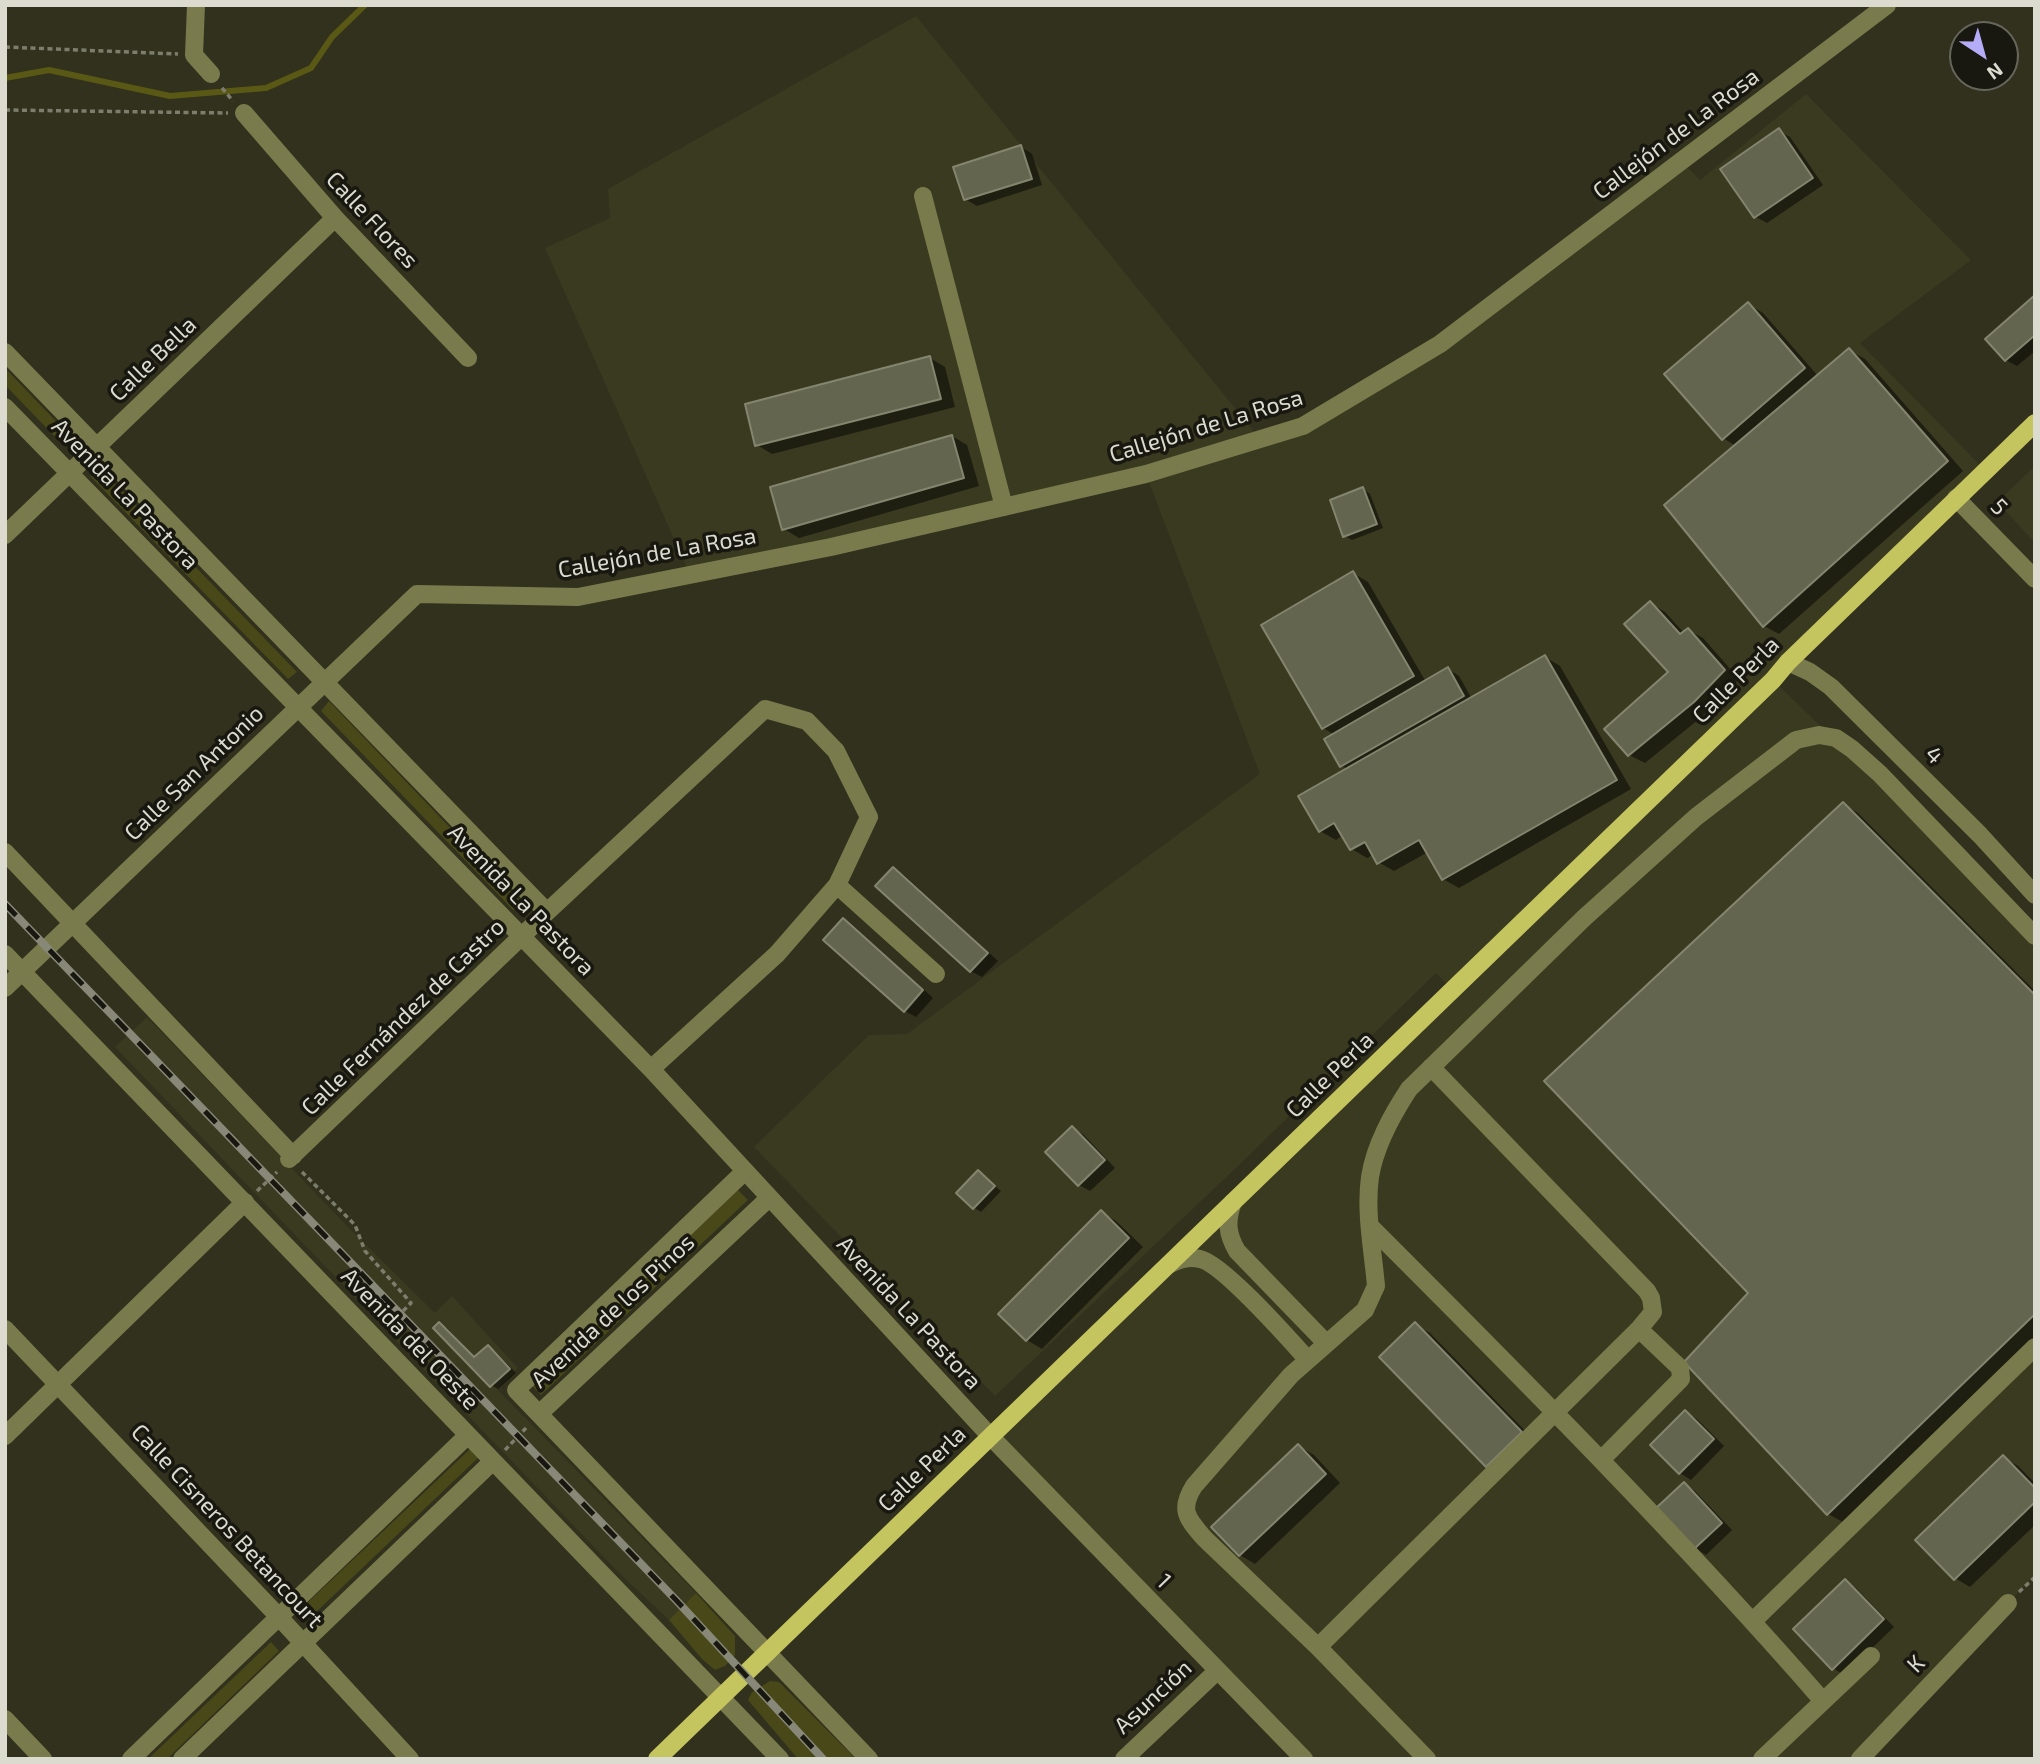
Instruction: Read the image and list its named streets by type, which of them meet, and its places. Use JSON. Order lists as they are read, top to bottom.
{
  "streets": {
    "main road": ["Calle Perla"],
    "street": [
      "Callejón de La Rosa",
      "Calle Flores",
      "Calle Bella",
      "Avenida La Pastora",
      "5",
      "4",
      "Calle San Antonio",
      "Calle Fernández de Castro",
      "Avenida de los Pinos",
      "Avenida del Oeste",
      "Calle Cisneros Betancourt",
      "1",
      "K",
      "Asunción"
    ]
  },
  "crossings": [
    ["Callejón de La Rosa", "Calle San Antonio"],
    ["Calle Flores", "Calle Bella"],
    ["Calle Bella", "Avenida La Pastora"],
    ["Avenida La Pastora", "Calle Perla"],
    ["Avenida La Pastora", "Calle San Antonio"],
    ["Avenida La Pastora", "Calle Fernández de Castro"],
    ["Avenida La Pastora", "Avenida de los Pinos"],
    ["Avenida La Pastora", "1"],
    ["5", "Calle Perla"],
    ["Calle Perla", "4"],
    ["Calle Perla", "Avenida del Oeste"],
    ["Calle Perla", "1"],
    ["Calle San Antonio", "Avenida del Oeste"],
    ["Avenida de los Pinos", "Avenida del Oeste"],
    ["1", "Asunción"]
  ],
  "north": "bottom right"
}
